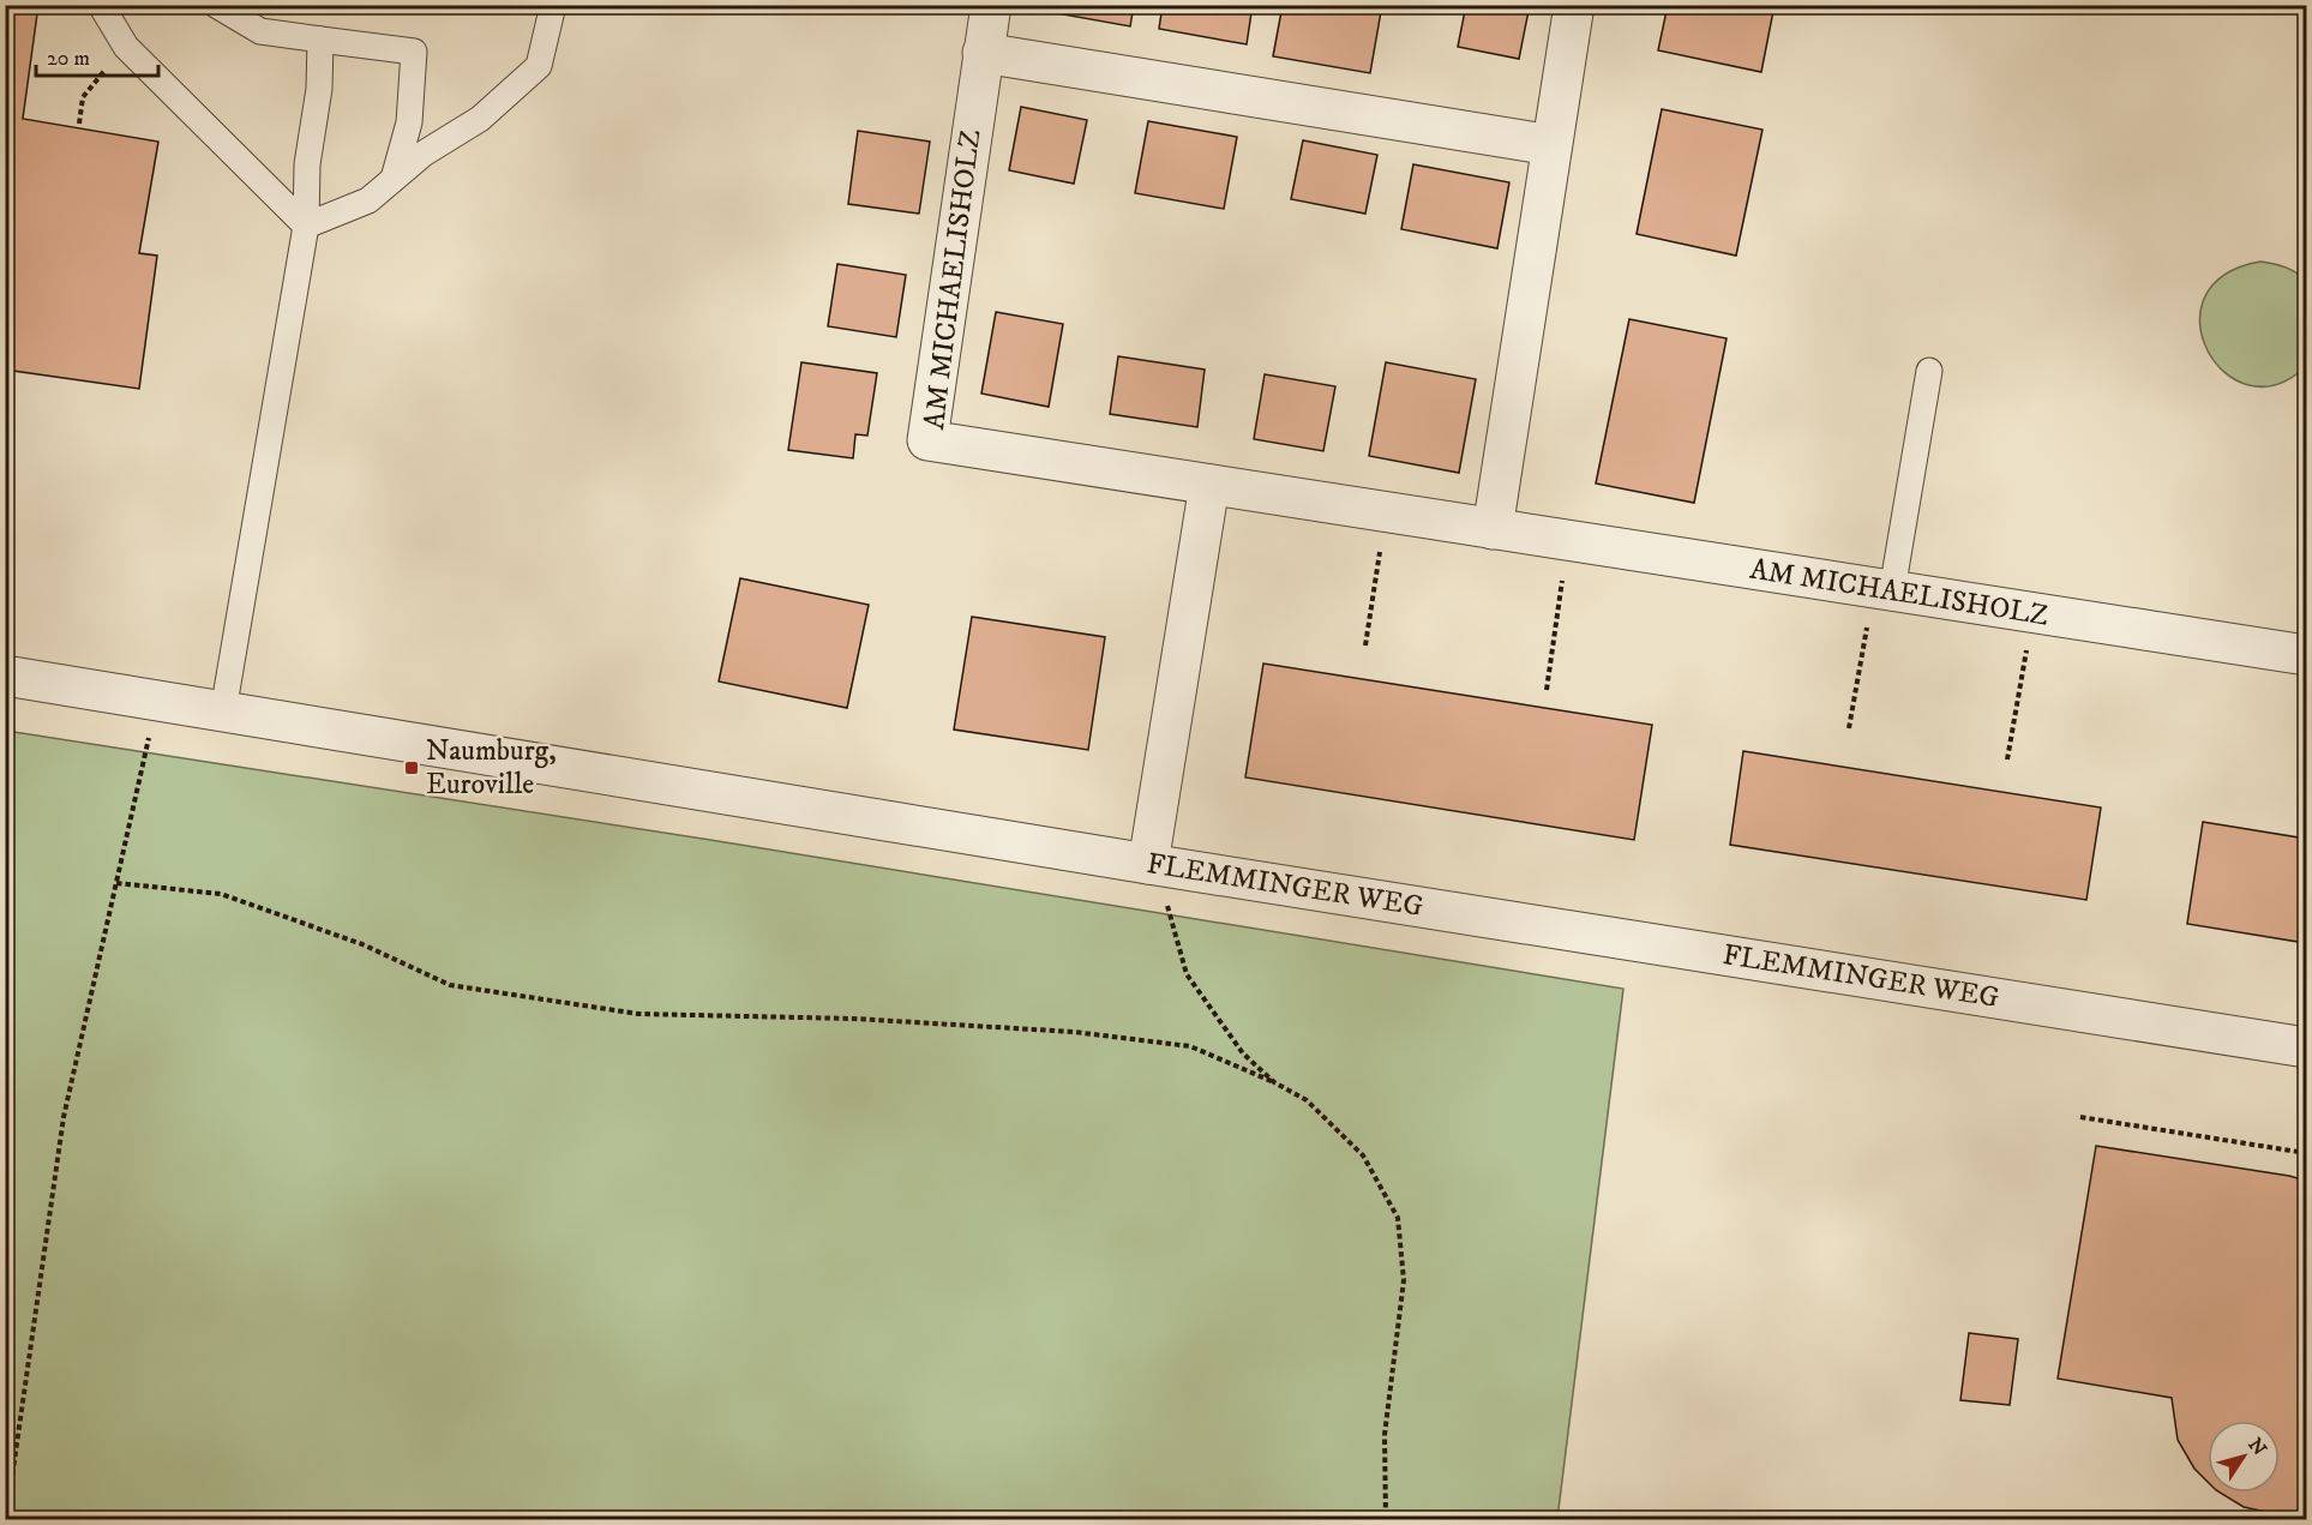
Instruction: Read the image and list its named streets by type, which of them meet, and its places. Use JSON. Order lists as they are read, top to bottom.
{
  "streets": {
    "street": ["AM MICHAELISHOLZ", "FLEMMINGER WEG"]
  },
  "places": {
    "transit": ["Naumburg, Euroville"]
  },
  "scale_bar": "20 m",
  "north": "top right"
}
